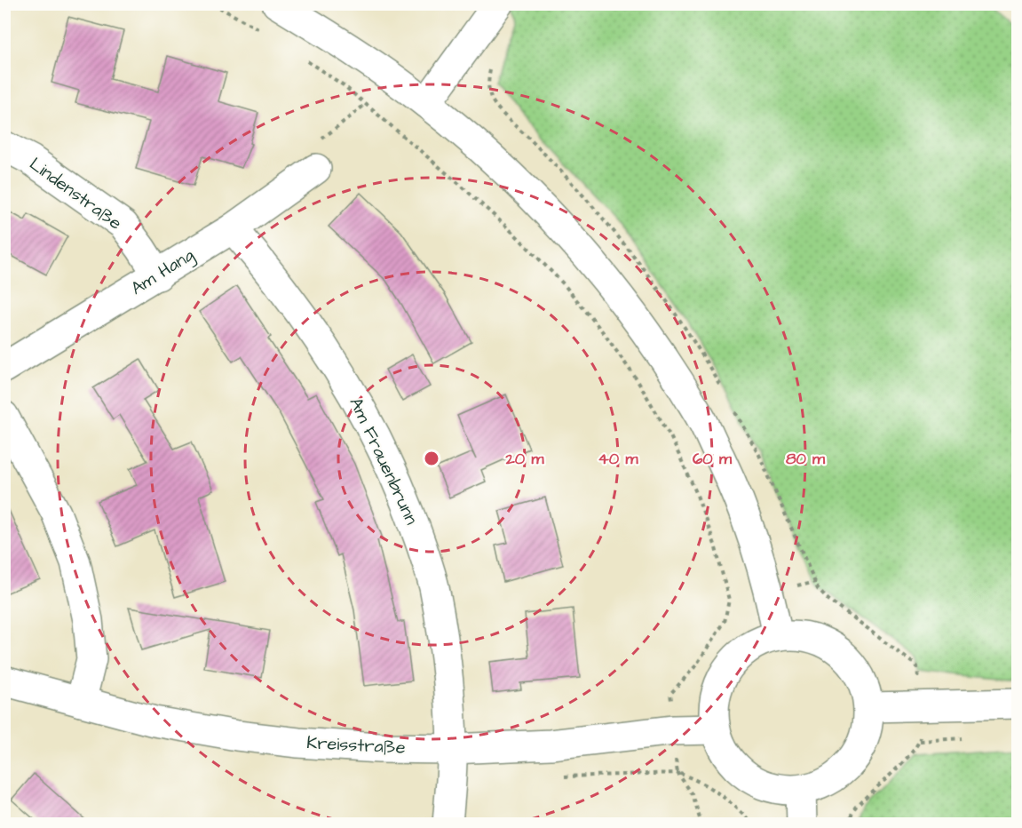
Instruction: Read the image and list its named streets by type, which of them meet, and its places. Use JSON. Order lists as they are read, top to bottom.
{
  "streets": {
    "street": [
      "Lindenstraße",
      "Am Hang",
      "Am Frauenbrunn",
      "Kreisstraße"
    ]
  },
  "crossings": [
    ["Lindenstraße", "Am Hang"],
    ["Am Hang", "Am Frauenbrunn"],
    ["Am Frauenbrunn", "Kreisstraße"]
  ],
  "rings": [
    "20 m",
    "40 m",
    "60 m",
    "80 m"
  ]
}
